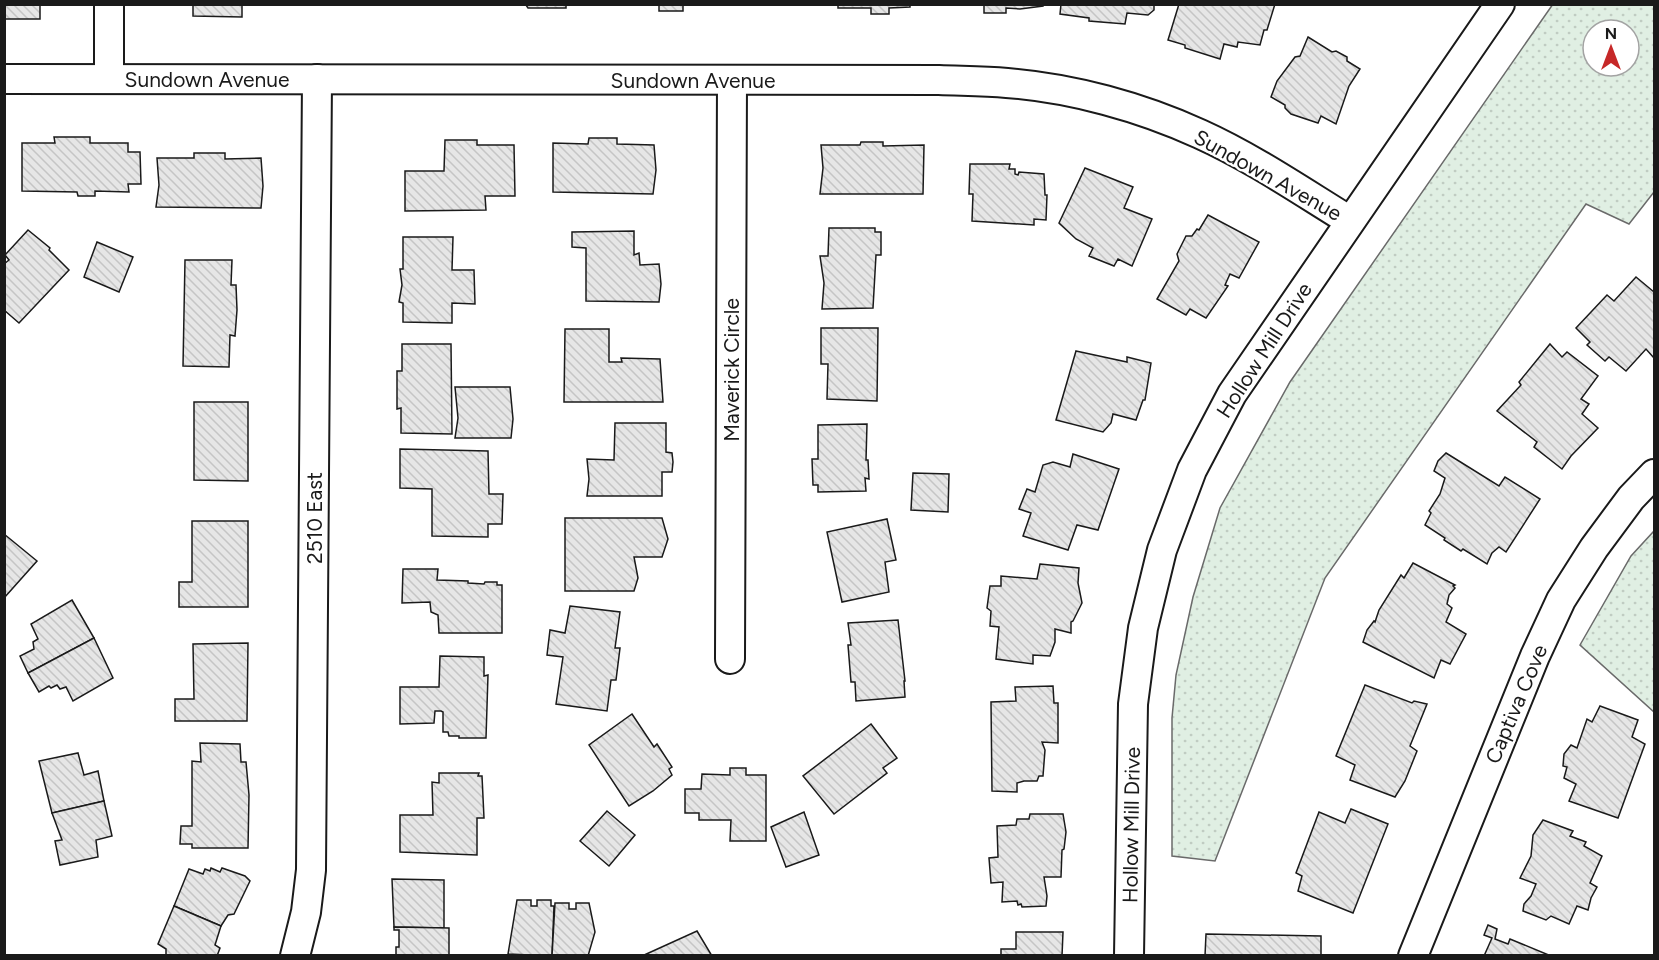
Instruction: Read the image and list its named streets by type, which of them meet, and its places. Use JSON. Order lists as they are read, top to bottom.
{
  "streets": {
    "street": [
      "Sundown Avenue",
      "Hollow Mill Drive",
      "Maverick Circle",
      "2510 East",
      "Captiva Cove"
    ]
  },
  "crossings": [
    ["Sundown Avenue", "Hollow Mill Drive"],
    ["Sundown Avenue", "Maverick Circle"],
    ["Sundown Avenue", "2510 East"]
  ],
  "north": "top"
}
